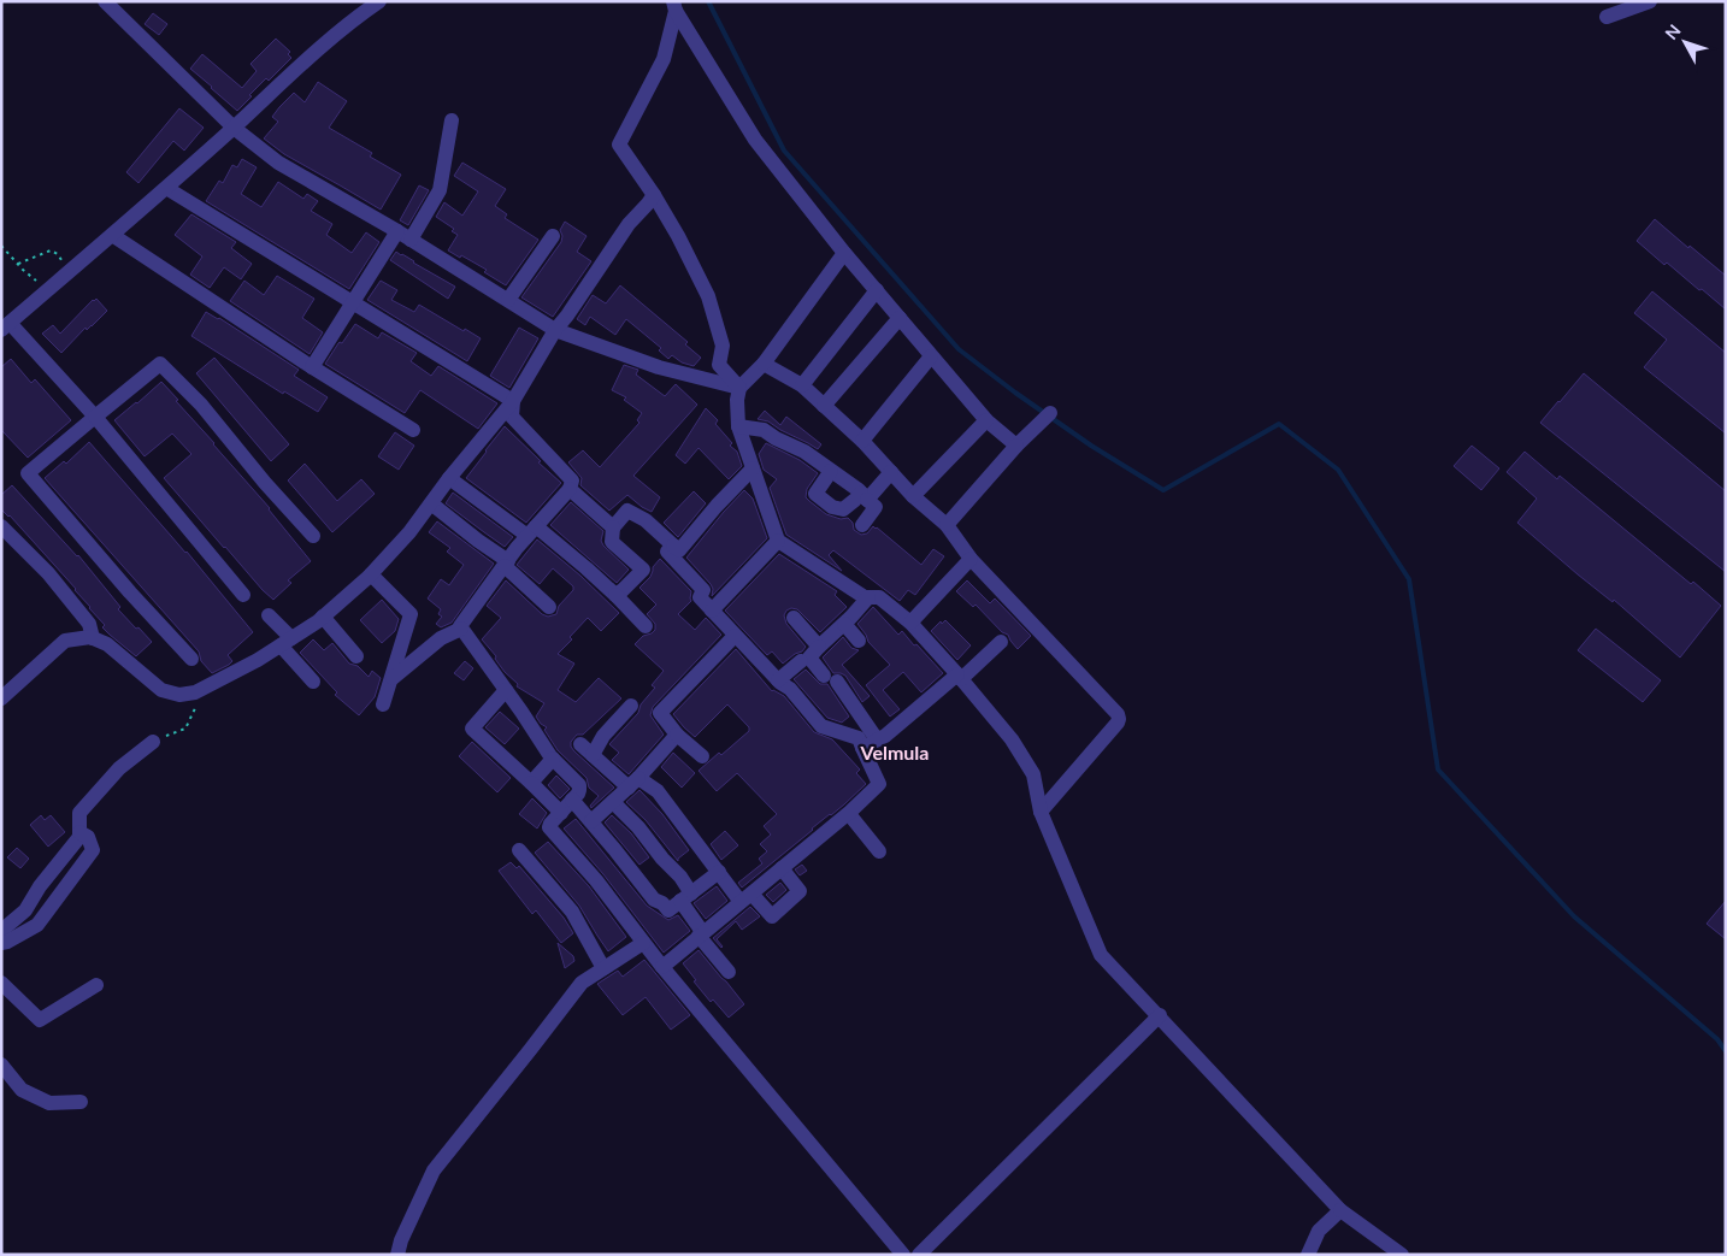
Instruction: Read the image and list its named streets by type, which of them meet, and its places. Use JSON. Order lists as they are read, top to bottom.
{
  "districts": ["Velmula"],
  "north": "top left"
}
